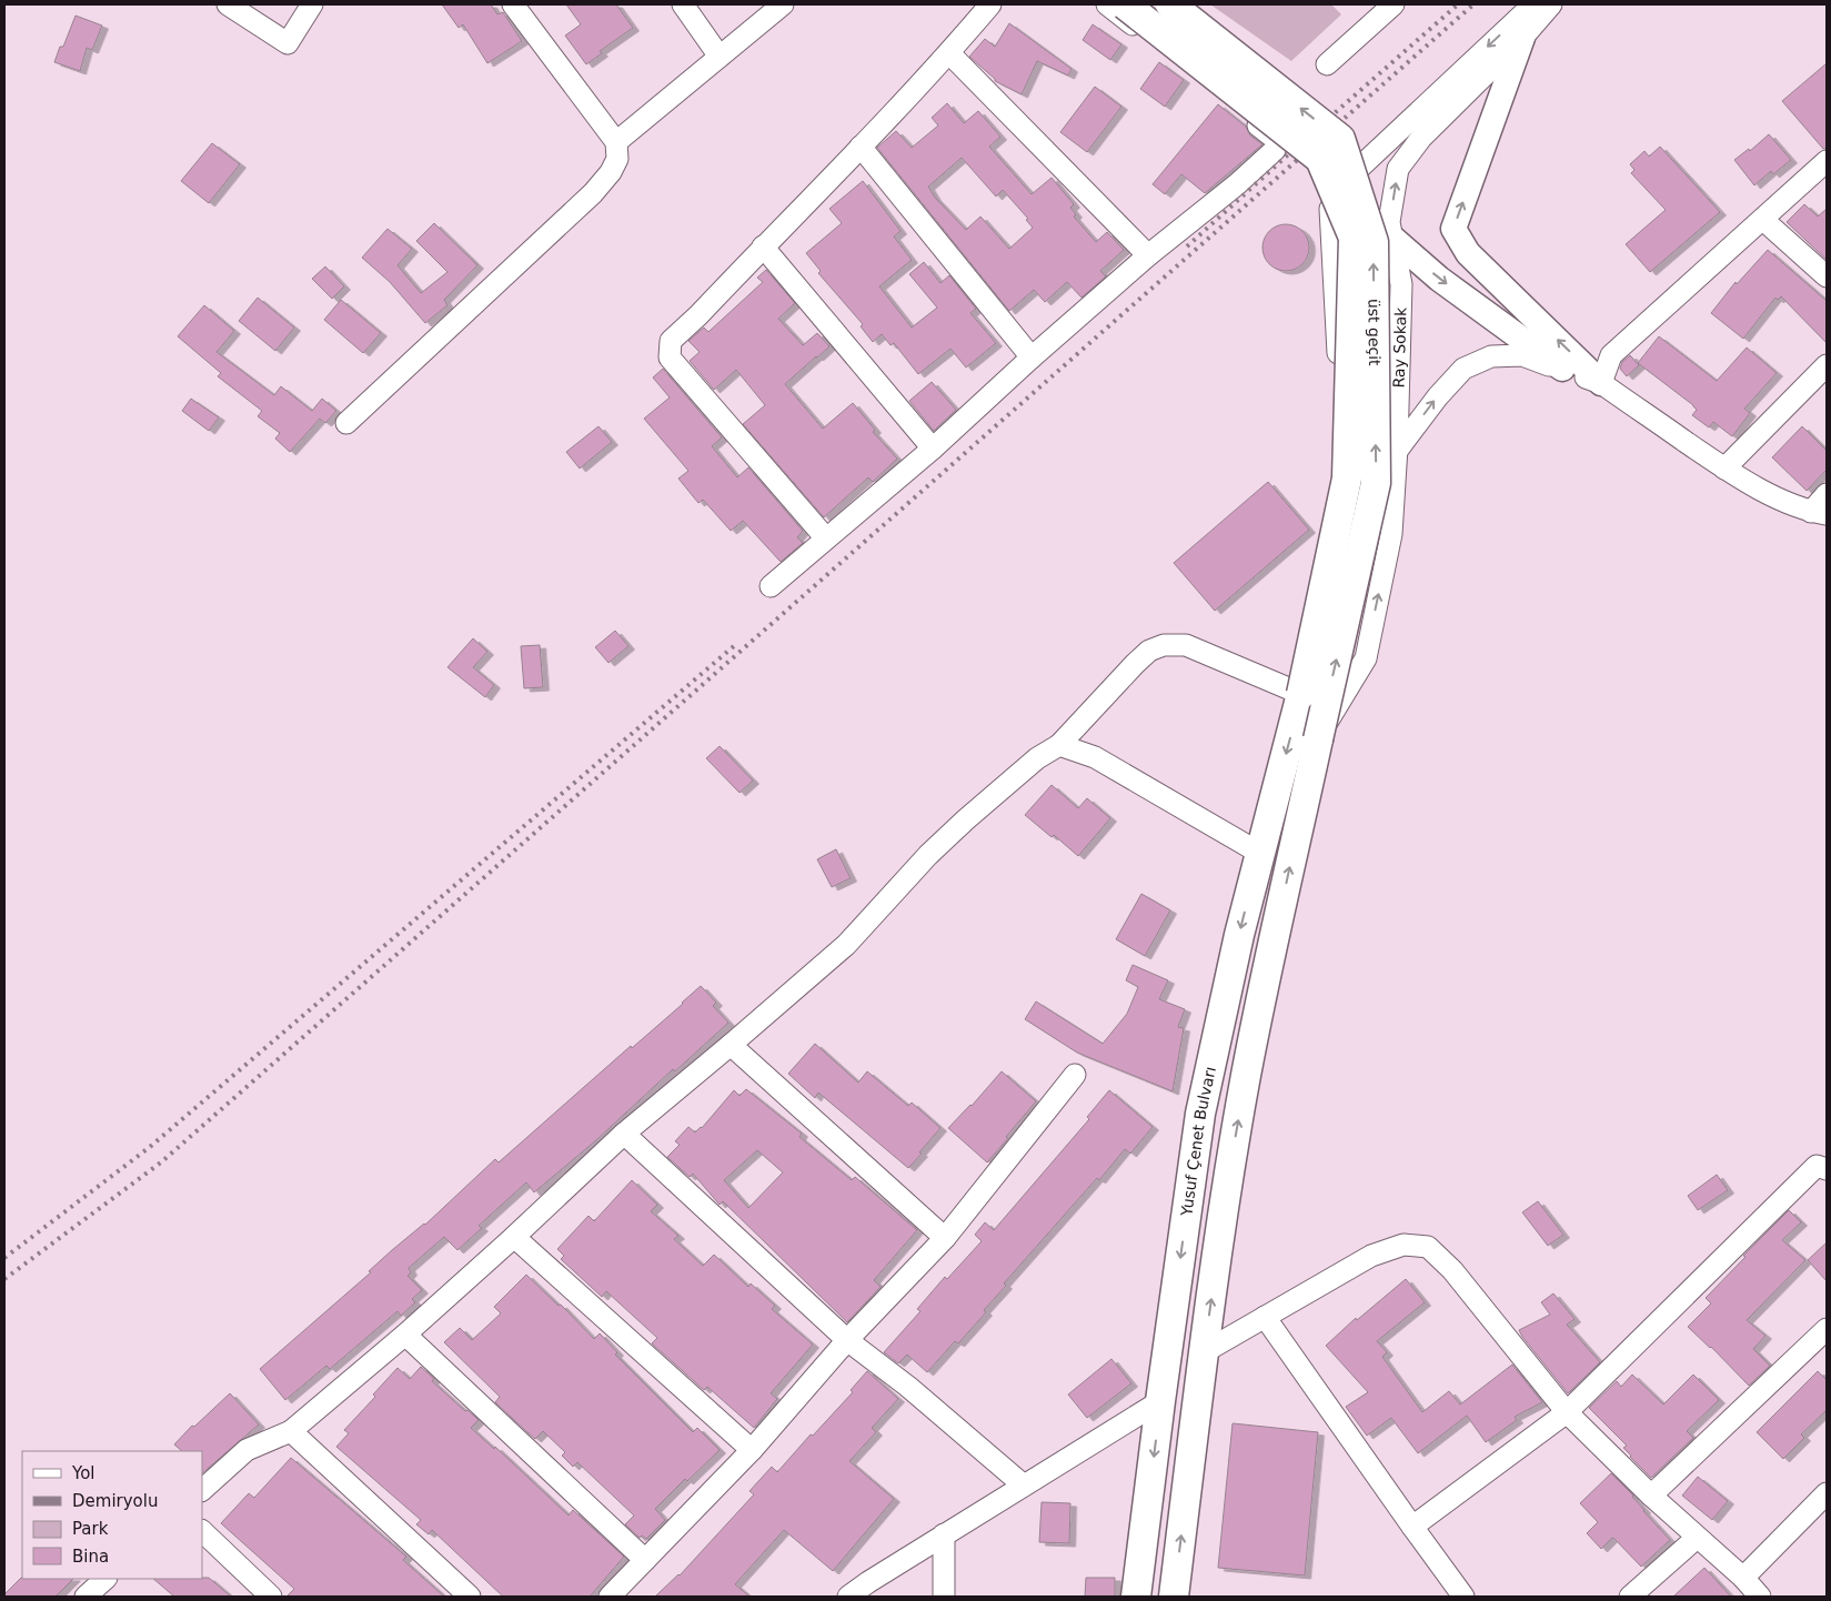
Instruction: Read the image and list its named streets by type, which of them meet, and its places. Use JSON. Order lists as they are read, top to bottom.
{
  "streets": {
    "highway": ["üst geçit", "Yusuf Çenet Bulvarı"],
    "street": ["Ray Sokak"]
  },
  "crossings": [
    ["üst geçit", "Ray Sokak"]
  ],
  "one_way": ["üst geçit"],
  "legend": [
    "Yol",
    "Demiryolu",
    "Park",
    "Bina"
  ]
}
